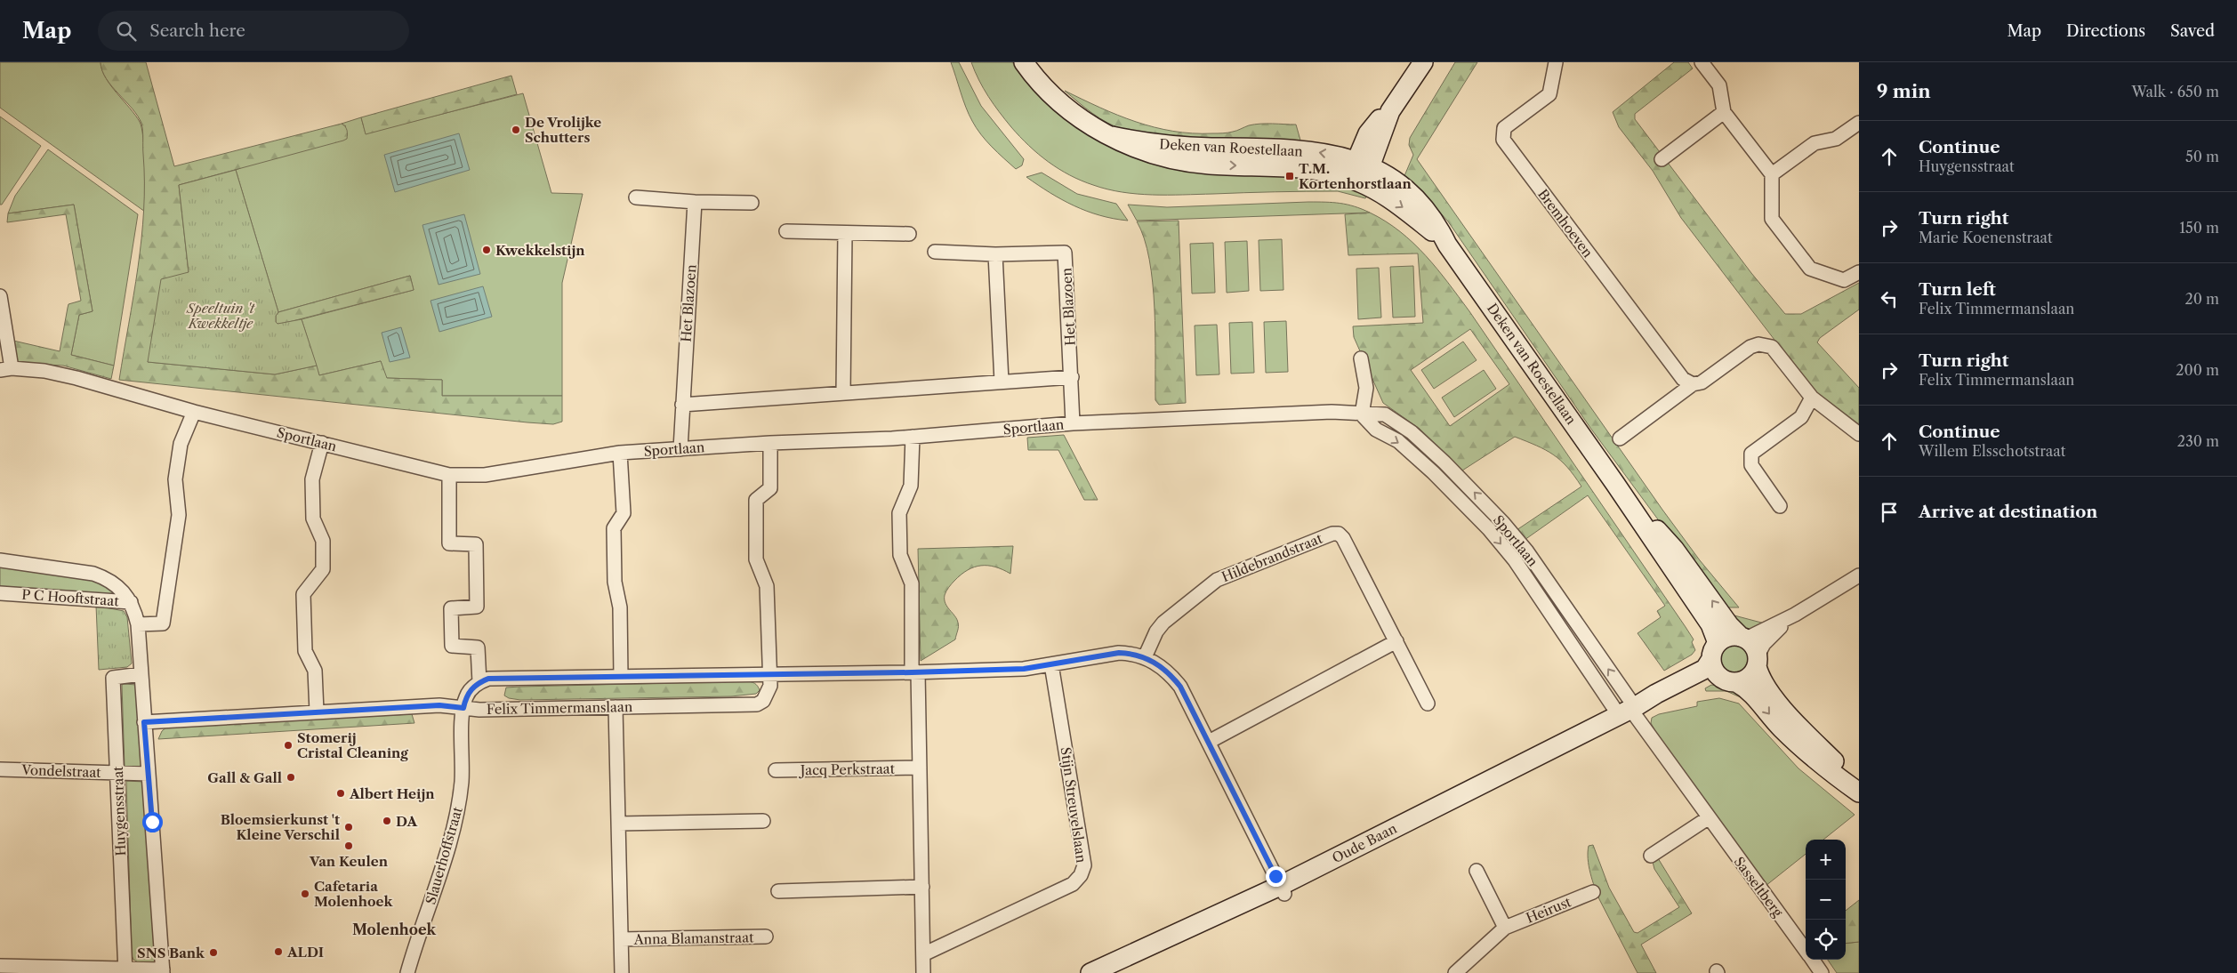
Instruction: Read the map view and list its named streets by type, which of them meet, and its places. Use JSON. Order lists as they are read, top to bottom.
{
  "streets": {
    "main road": ["Deken van Roestellaan", "Oude Baan"],
    "street": [
      "Bremhoeven",
      "Het Blazoen",
      "Sportlaan",
      "Hildebrandstraat",
      "P C Hooftstraat",
      "Felix Timmermanslaan",
      "Jacq Perkstraat",
      "Vondelstraat",
      "Stijn Streuvelslaan",
      "Huygensstraat",
      "Slauerhoffstraat",
      "Sasseltberg",
      "Heirust",
      "Anna Blamanstraat"
    ]
  },
  "crossings": [
    ["Deken van Roestellaan", "Oude Baan"],
    ["Het Blazoen", "Sportlaan"],
    ["Sportlaan", "Felix Timmermanslaan"],
    ["Sportlaan", "Oude Baan"],
    ["Sportlaan", "Sasseltberg"],
    ["Felix Timmermanslaan", "Slauerhoffstraat"],
    ["Felix Timmermanslaan", "Anna Blamanstraat"],
    ["Vondelstraat", "Huygensstraat"],
    ["Oude Baan", "Sasseltberg"]
  ],
  "districts": ["Molenhoek"],
  "parks": ["Speeltuin 't Kwekkeltje"],
  "places": {
    "other": [
      "De Vrolijke Schutters",
      "Kwekkelstijn",
      "Stomerij Cristal Cleaning",
      "Gall & Gall",
      "Albert Heijn",
      "DA",
      "Bloemsierkunst 't Kleine Verschil",
      "Van Keulen",
      "Cafetaria Molenhoek",
      "ALDI",
      "SNS Bank"
    ],
    "transit": ["T.M. Kortenhorstlaan"]
  },
  "page": {
    "header": "Map",
    "search": "Search here",
    "nav": ["Map", "Directions", "Saved"],
    "heading": ["9 min", "Walk · 650 m"],
    "list": [
      ["Continue", "Huygensstraat", "50 m"],
      ["Turn right", "Marie Koenenstraat", "150 m"],
      ["Turn left", "Felix Timmermanslaan", "20 m"],
      ["Turn right", "Felix Timmermanslaan", "200 m"],
      ["Continue", "Willem Elsschotstraat", "230 m"],
      "Arrive at destination"
    ],
    "map_buttons": ["+", "−"]
  }
}
